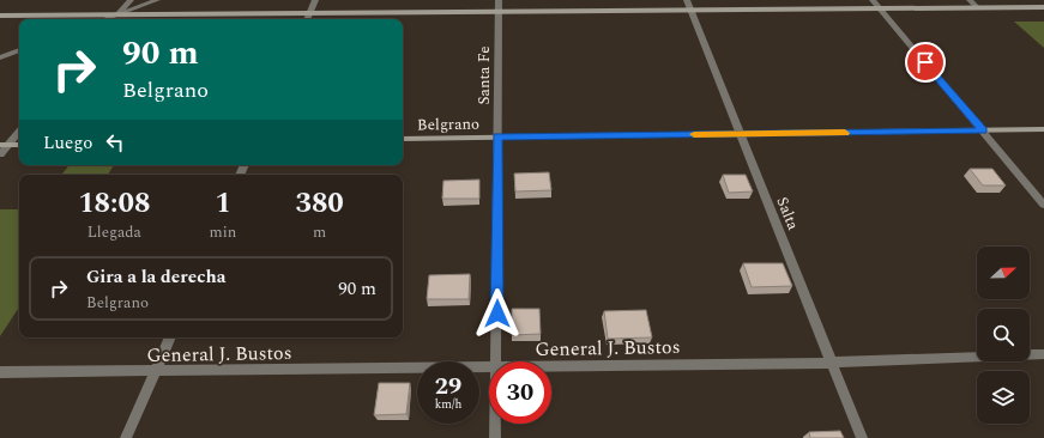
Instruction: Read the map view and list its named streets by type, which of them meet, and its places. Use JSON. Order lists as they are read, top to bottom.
{
  "streets": {
    "main road": ["Belgrano"],
    "street": ["Santa Fe", "Salta", "General J. Bustos"]
  },
  "crossings": [
    ["Santa Fe", "Belgrano"],
    ["Belgrano", "Salta"],
    ["Salta", "General J. Bustos"]
  ],
  "north": "right",
  "page": {
    "turn": ["90 m", "Belgrano"],
    "then": "Luego",
    "eta": [
      "18:08",
      "Llegada",
      "1",
      "min",
      "380",
      "m"
    ],
    "list": [
      {
        "name": "Gira a la derecha",
        "note": "Belgrano",
        "value": "90 m"
      }
    ],
    "speed": "29 km/h",
    "limit": "30"
  }
}
